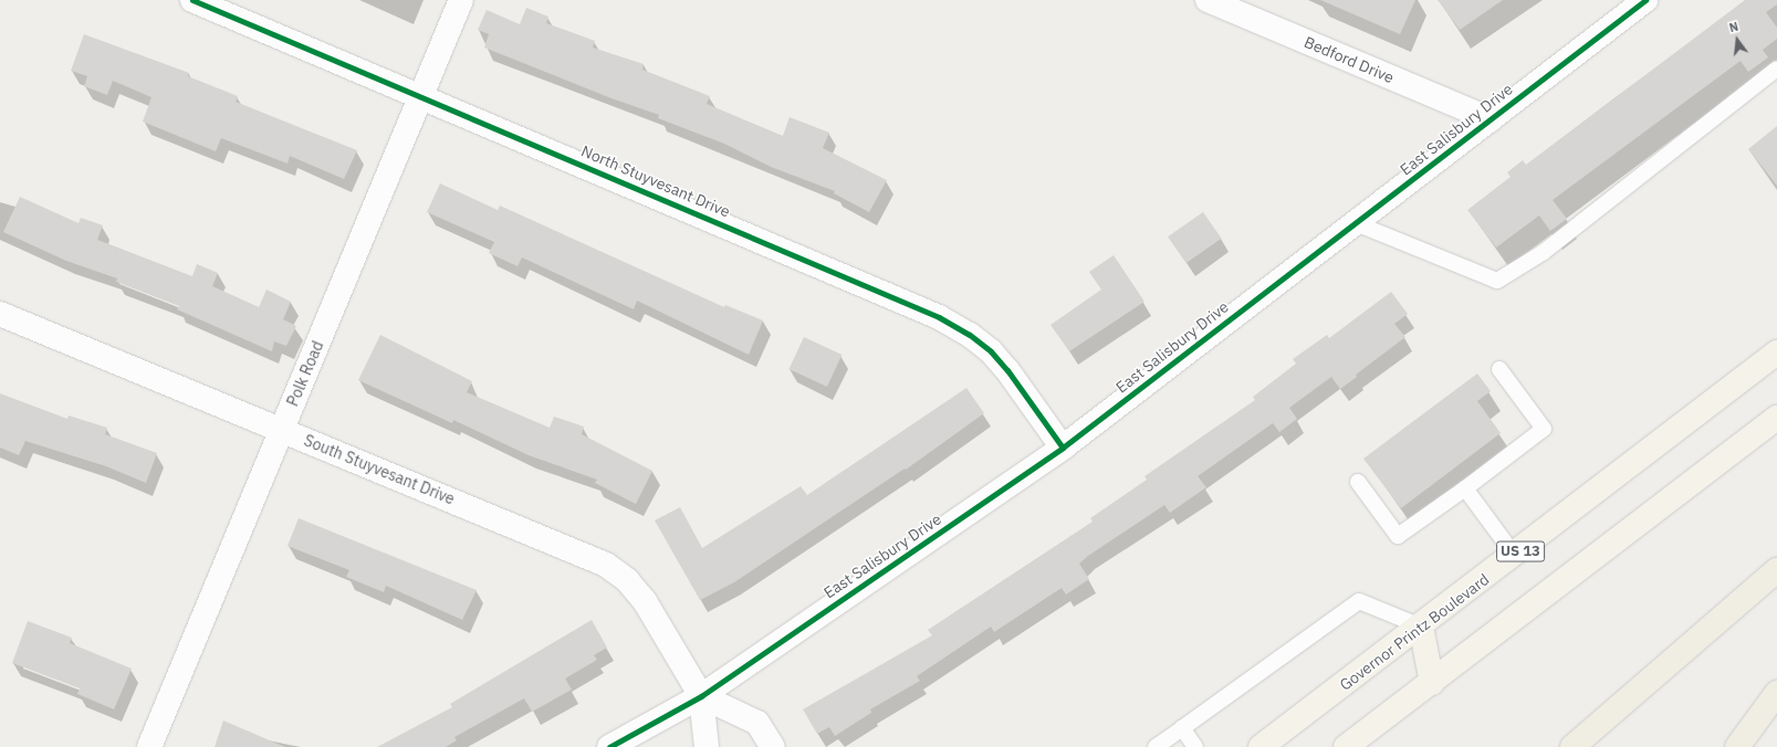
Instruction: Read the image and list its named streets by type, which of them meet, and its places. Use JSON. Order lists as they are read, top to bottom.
{
  "streets": {
    "main road": ["US 13", "Governor Printz Boulevard"],
    "street": [
      "Bedford Drive",
      "East Salisbury Drive",
      "North Stuyvesant Drive",
      "Polk Road",
      "South Stuyvesant Drive"
    ]
  },
  "crossings": [
    ["Bedford Drive", "East Salisbury Drive"],
    ["East Salisbury Drive", "North Stuyvesant Drive"],
    ["East Salisbury Drive", "South Stuyvesant Drive"],
    ["North Stuyvesant Drive", "Polk Road"],
    ["Polk Road", "South Stuyvesant Drive"]
  ],
  "north": "top"
}
